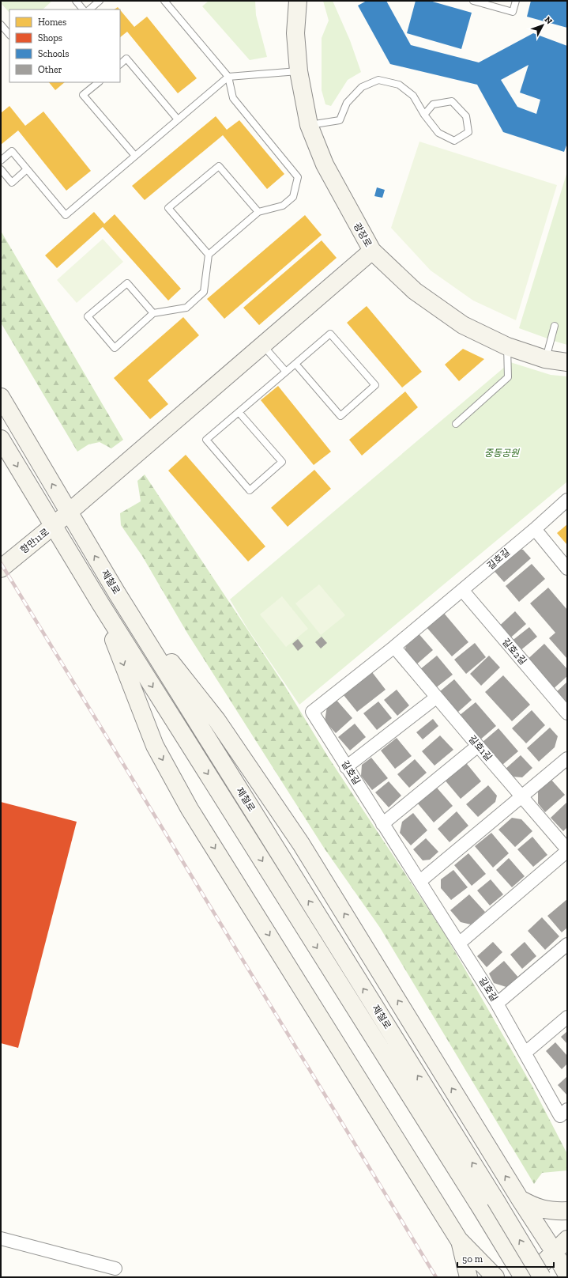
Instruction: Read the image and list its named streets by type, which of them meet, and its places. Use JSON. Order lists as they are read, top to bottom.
{
  "streets": {
    "main road": ["광장로", "항만11로", "제철로"],
    "street": ["길호길", "길호2길", "길호1길"]
  },
  "crossings": [
    ["광장로", "항만11로"],
    ["항만11로", "제철로"],
    ["길호길", "길호2길"],
    ["길호길", "길호1길"]
  ],
  "parks": ["중동공원"],
  "legend": [
    "Homes",
    "Shops",
    "Schools",
    "Other"
  ],
  "scale_bar": "50 m",
  "north": "top right"
}
